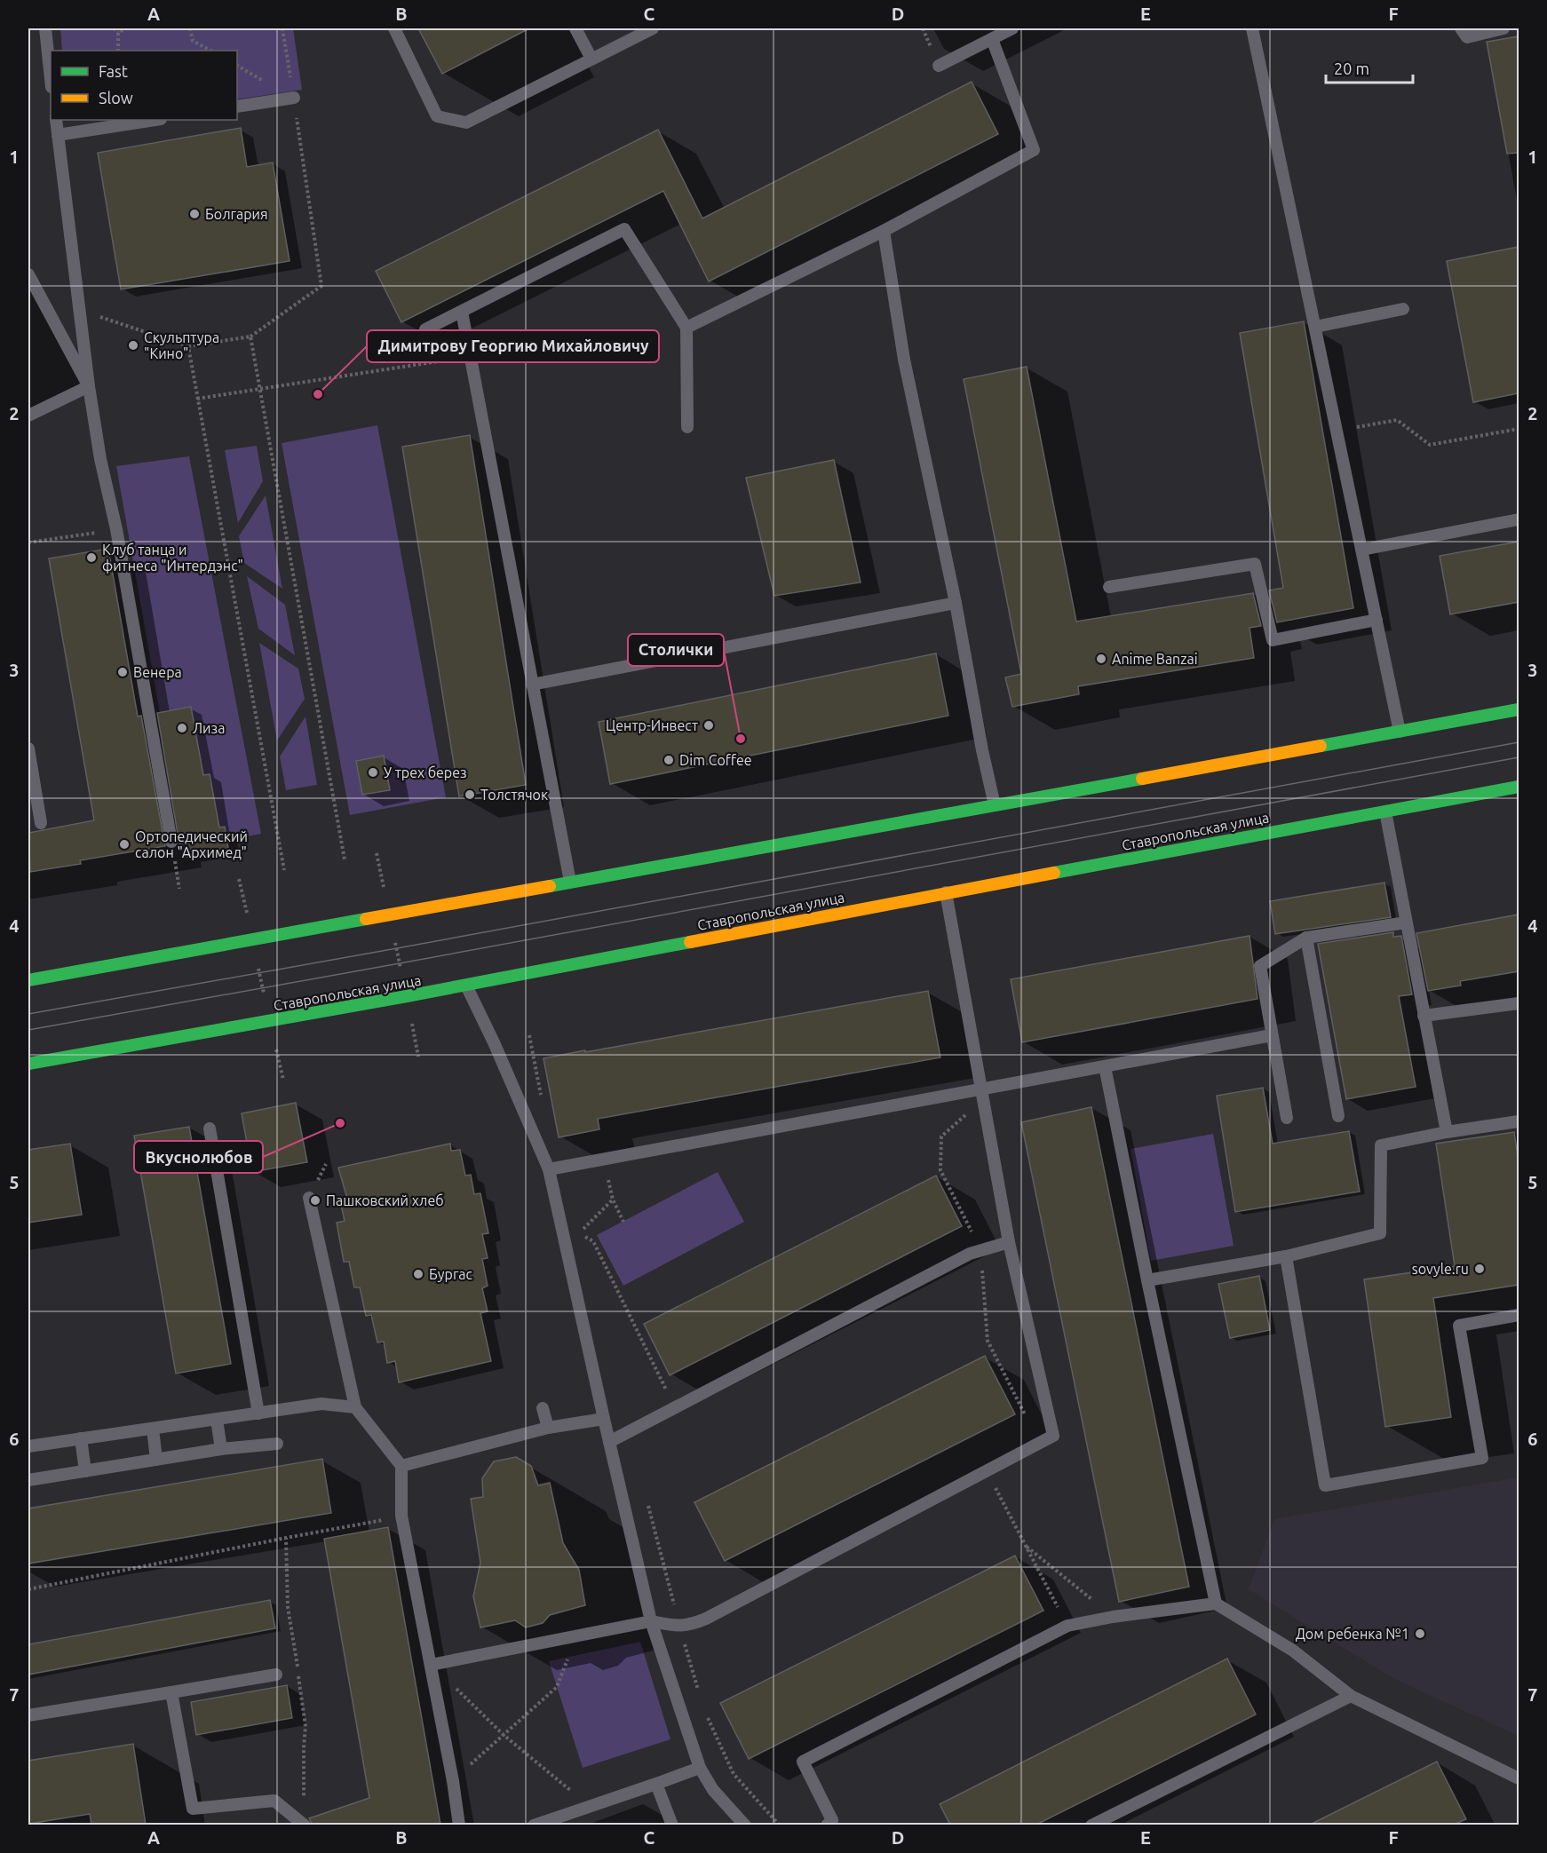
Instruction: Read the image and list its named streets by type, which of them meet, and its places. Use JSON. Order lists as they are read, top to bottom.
{
  "streets": {
    "main road": ["Ставропольская улица"]
  },
  "places": [
    "Болгария",
    "Скульптура \"Кино\"",
    "Димитрову Георгию Михайловичу",
    "Клуб танца и фитнеса \"Интердэнс\"",
    "Anime Banzai",
    "Венера",
    "Центр-Инвест",
    "Лиза",
    "Столички",
    "Dim Coffee",
    "У трех берез",
    "Толстячок",
    "Ортопедический салон \"Архимед\"",
    "Вкуснолюбов",
    "Пашковский хлеб",
    "sovyle.ru",
    "Бургас",
    "Дом ребенка №1"
  ],
  "legend": ["Fast", "Slow"],
  "scale_bar": "20 m",
  "grid": {
    "columns": [
      "A",
      "B",
      "C",
      "D",
      "E",
      "F"
    ],
    "rows": [
      "1",
      "2",
      "3",
      "4",
      "5",
      "6",
      "7"
    ]
  }
}
